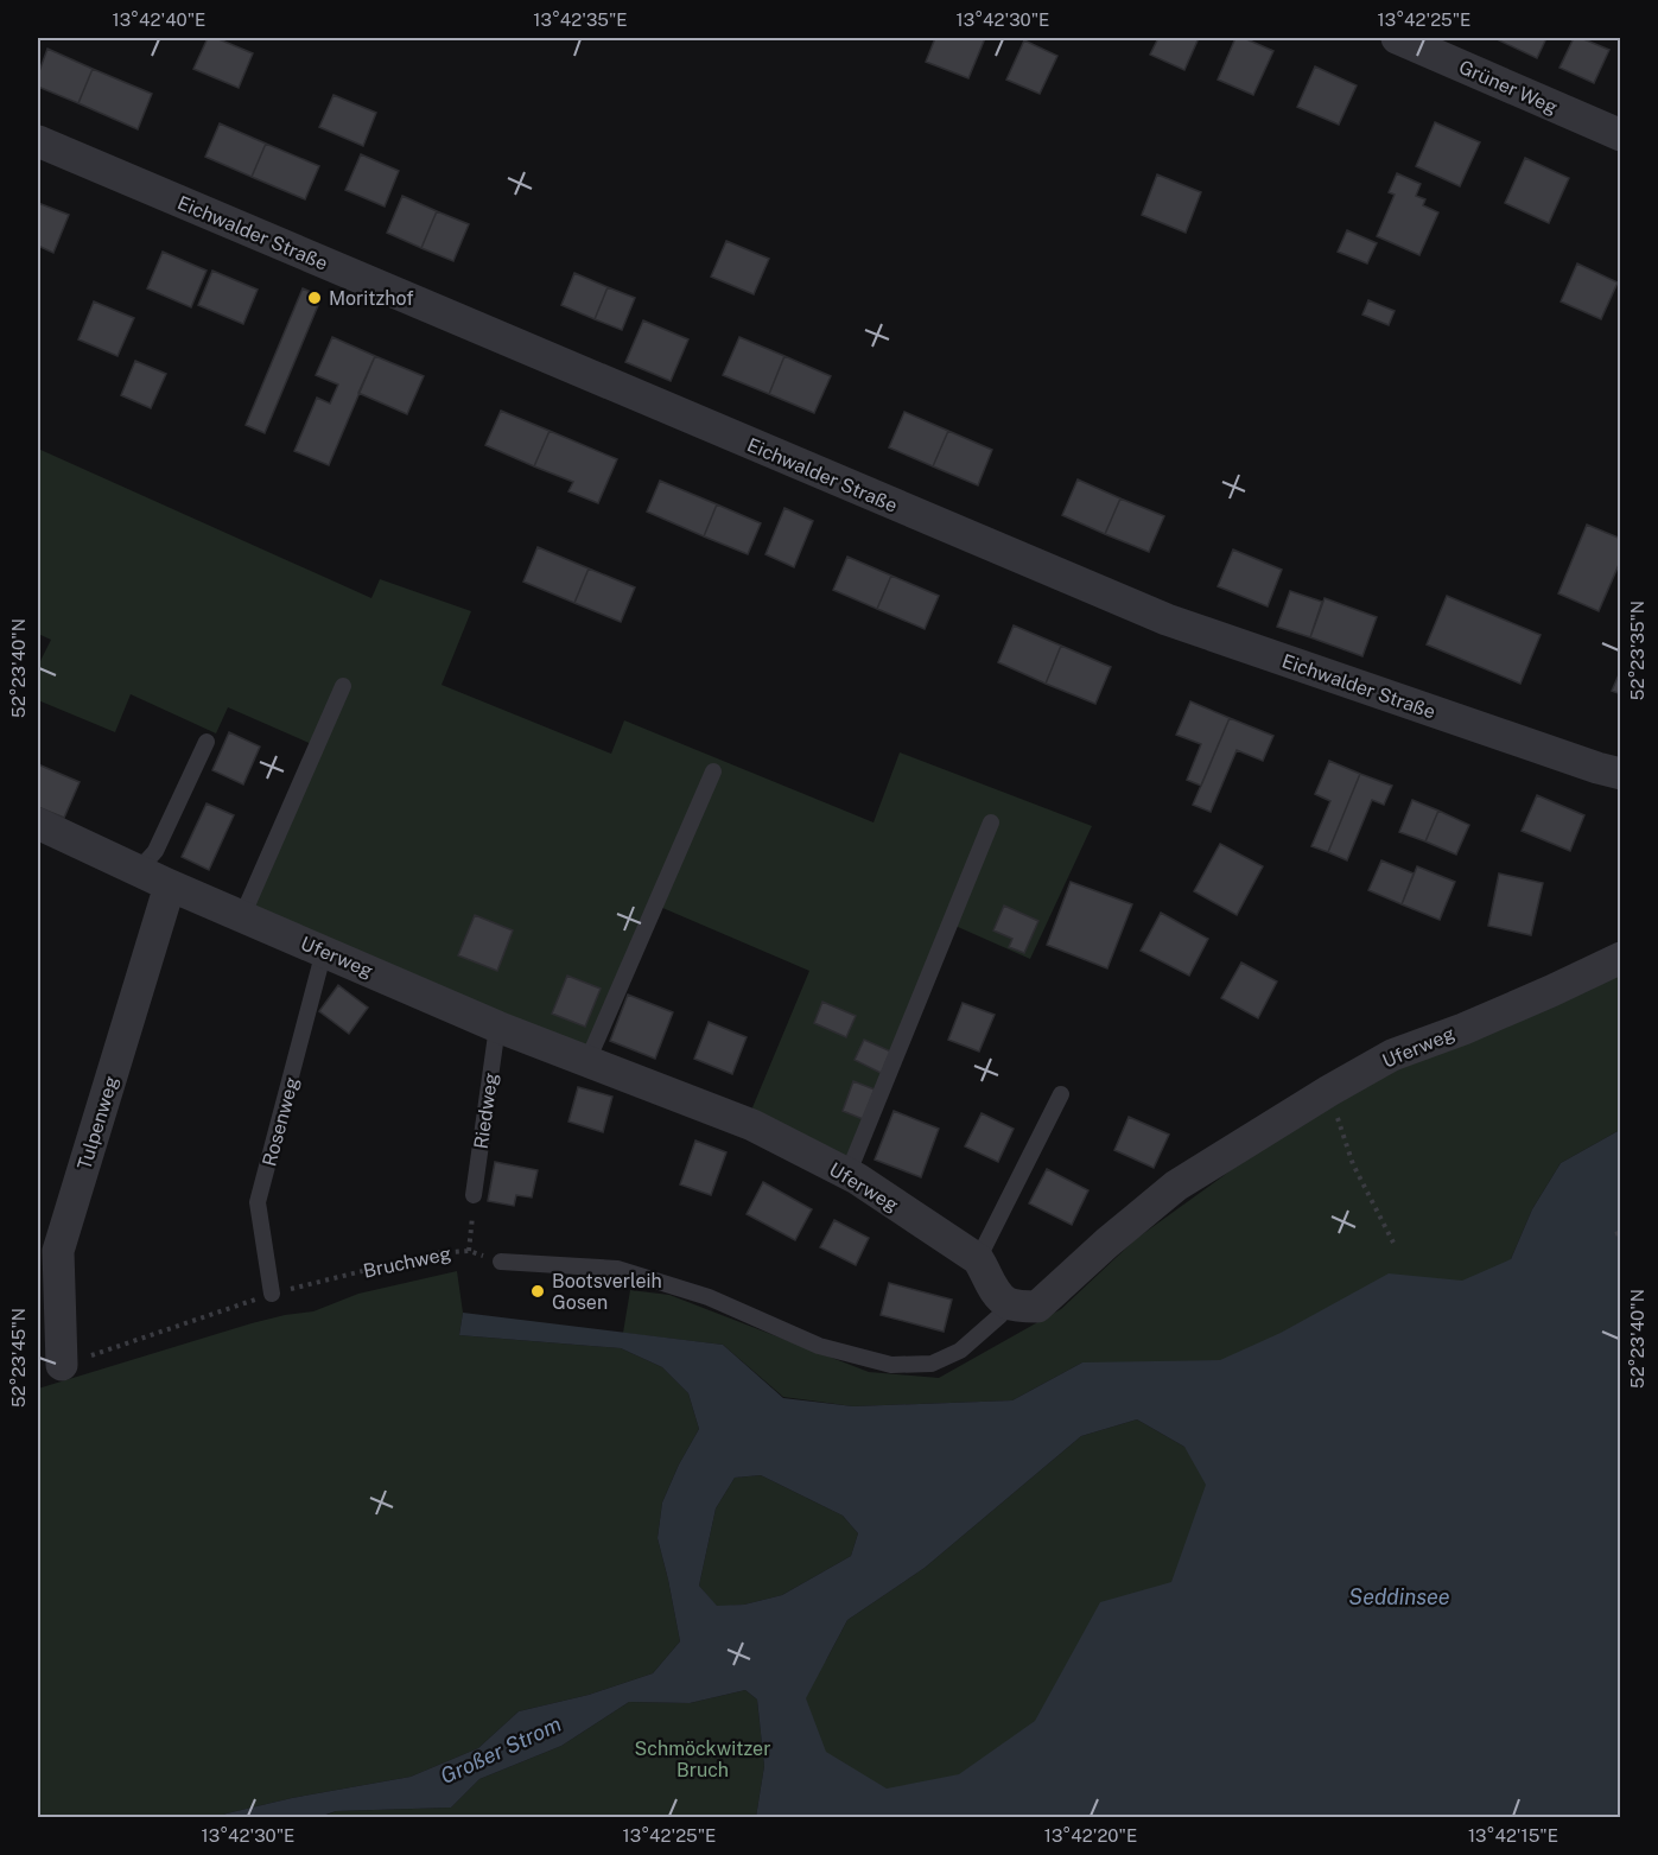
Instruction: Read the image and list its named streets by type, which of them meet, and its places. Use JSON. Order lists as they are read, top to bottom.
{
  "streets": {
    "street": [
      "Grüner Weg",
      "Eichwalder Straße",
      "Uferweg",
      "Tulpenweg"
    ],
    "lane": ["Riedweg", "Rosenweg"],
    "path": ["Bruchweg"]
  },
  "crossings": [
    ["Uferweg", "Riedweg"],
    ["Uferweg", "Rosenweg"],
    ["Uferweg", "Tulpenweg"],
    ["Rosenweg", "Bruchweg"],
    ["Tulpenweg", "Bruchweg"]
  ],
  "water": ["Seddinsee", "Großer Strom"],
  "parks": ["Schmöckwitzer Bruch"],
  "places": ["Moritzhof", "Bootsverleih Gosen"],
  "coordinates": [
    "13°42'40\"E",
    "13°42'35\"E",
    "13°42'30\"E",
    "13°42'25\"E",
    "52°23'35\"N",
    "52°23'40\"N",
    "52°23'45\"N",
    "13°42'20\"E",
    "13°42'15\"E"
  ]
}
